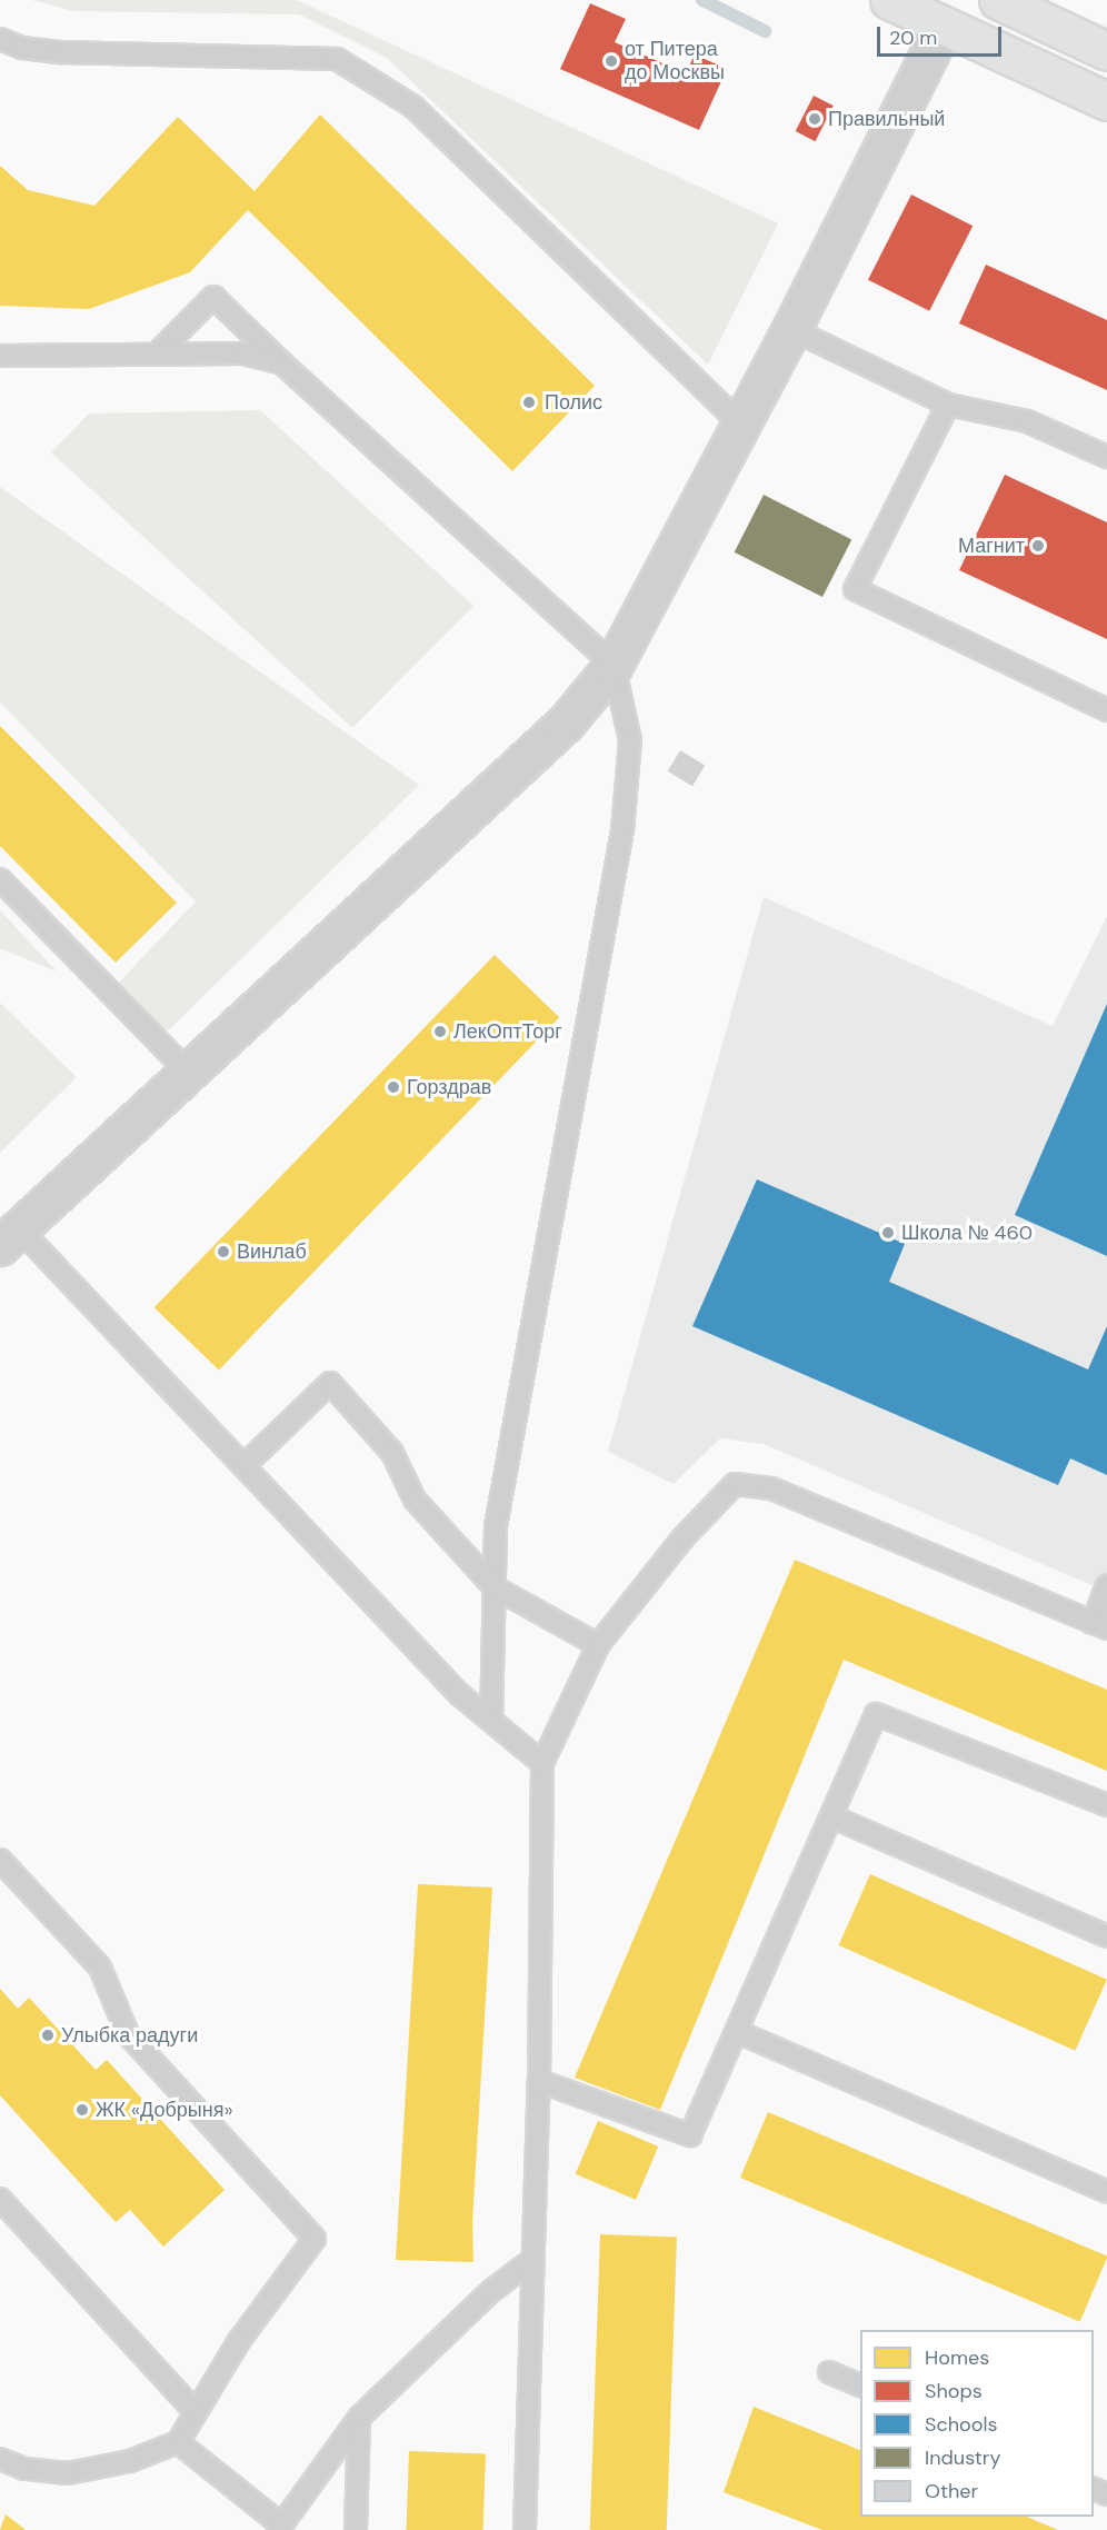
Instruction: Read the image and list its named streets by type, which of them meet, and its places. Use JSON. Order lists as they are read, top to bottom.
{
  "places": [
    "от Питера до Москвы",
    "Правильный",
    "Полис",
    "Магнит",
    "ЛекОптТорг",
    "Горздрав",
    "Школа № 460",
    "Винлаб",
    "Улыбка радуги",
    "ЖК «Добрыня»"
  ],
  "legend": [
    "Homes",
    "Shops",
    "Schools",
    "Industry",
    "Other"
  ],
  "scale_bar": "20 m"
}
